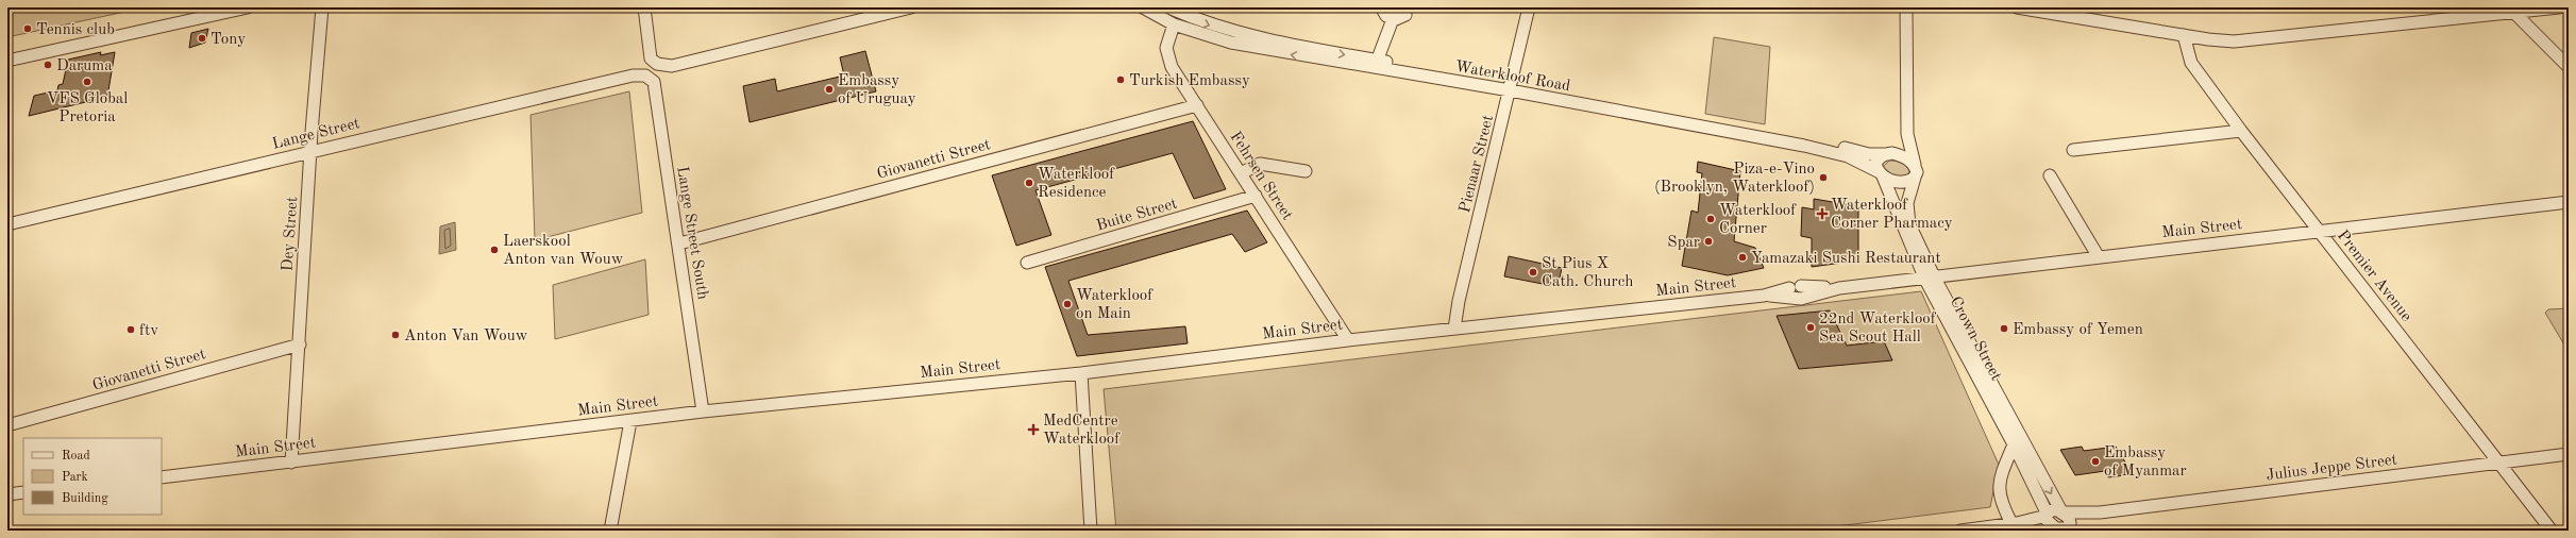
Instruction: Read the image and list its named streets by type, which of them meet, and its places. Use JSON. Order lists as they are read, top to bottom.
{
  "streets": {
    "street": [
      "Waterkloof Road",
      "Lange Street",
      "Giovanetti Street",
      "Pienaar Street",
      "Fehrsen Street",
      "Buite Street",
      "Main Street",
      "Lange Street South",
      "Dey Street",
      "Premier Avenue",
      "Crown Street",
      "Julius Jeppe Street"
    ]
  },
  "crossings": [
    ["Waterkloof Road", "Pienaar Street"],
    ["Waterkloof Road", "Fehrsen Street"],
    ["Waterkloof Road", "Crown Street"],
    ["Lange Street", "Lange Street South"],
    ["Lange Street", "Dey Street"],
    ["Giovanetti Street", "Fehrsen Street"],
    ["Giovanetti Street", "Lange Street South"],
    ["Giovanetti Street", "Dey Street"],
    ["Pienaar Street", "Main Street"],
    ["Fehrsen Street", "Buite Street"],
    ["Fehrsen Street", "Main Street"],
    ["Main Street", "Lange Street South"],
    ["Main Street", "Dey Street"],
    ["Main Street", "Premier Avenue"],
    ["Main Street", "Crown Street"],
    ["Premier Avenue", "Julius Jeppe Street"],
    ["Crown Street", "Julius Jeppe Street"]
  ],
  "places": {
    "other": [
      "Tennis club",
      "Tony",
      "Daruma",
      "Turkish Embassy",
      "VFS Global Pretoria",
      "Embassy of Uruguay",
      "Piza-e-Vino (Brooklyn, Waterkloof)",
      "Waterkloof Residence",
      "Waterkloof Corner",
      "Spar",
      "Laerskool Anton van Wouw",
      "Yamazaki Sushi Restaurant",
      "St Pius X Cath. Church",
      "Waterkloof on Main",
      "22nd Waterkloof Sea Scout Hall",
      "Embassy of Yemen",
      "ftv",
      "Anton Van Wouw",
      "Embassy of Myanmar"
    ],
    "health": ["Waterkloof Corner Pharmacy", "MedCentre Waterkloof"]
  },
  "legend": ["Road", "Park", "Building"]
}
